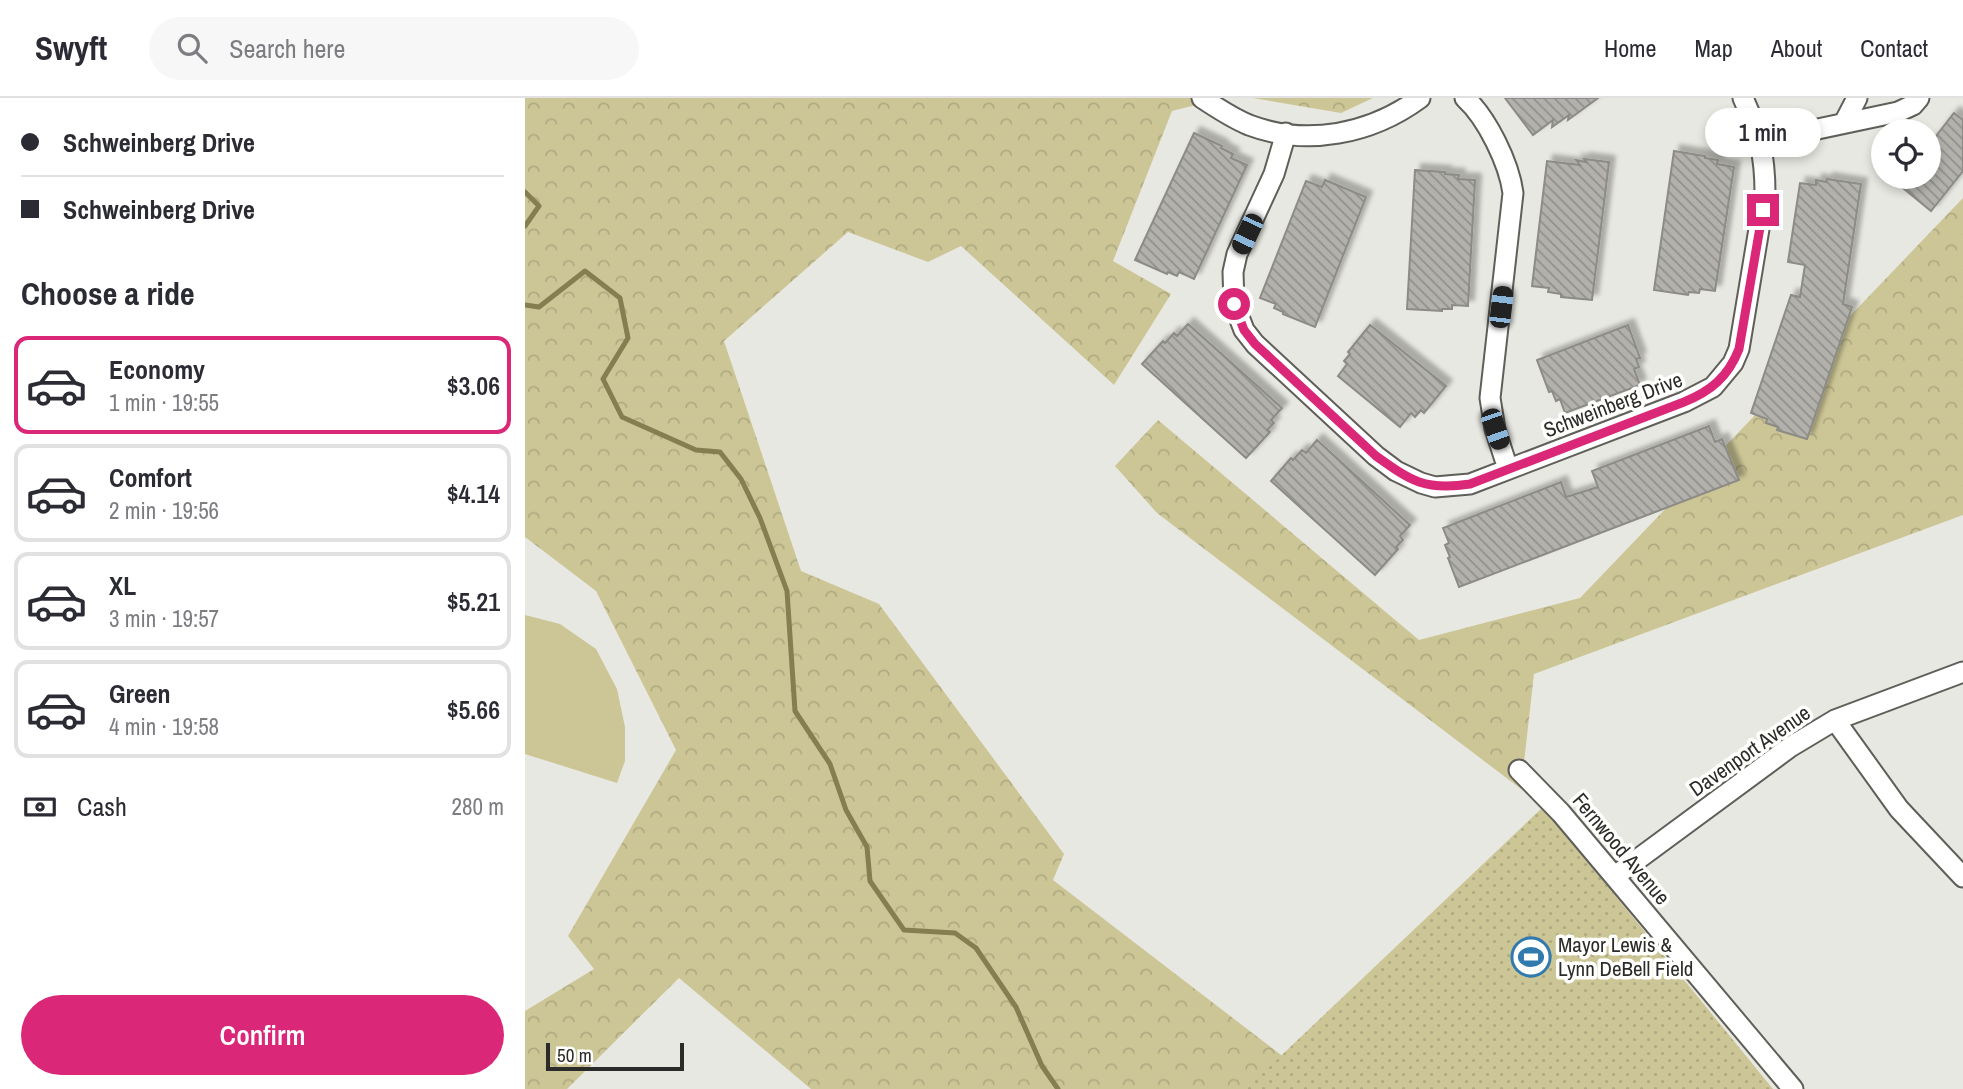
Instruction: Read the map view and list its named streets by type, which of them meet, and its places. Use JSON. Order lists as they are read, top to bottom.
{
  "streets": {
    "street": ["Schweinberg Drive", "Davenport Avenue", "Fernwood Avenue"]
  },
  "crossings": [
    ["Davenport Avenue", "Fernwood Avenue"]
  ],
  "places": {
    "sports": ["Mayor Lewis & Lynn DeBell Field"]
  },
  "scale_bar": "50 m",
  "page": {
    "header": "Swyft",
    "search": "Search here",
    "nav": [
      "Home",
      "Map",
      "About",
      "Contact"
    ],
    "banner": ["Schweinberg Drive", "Schweinberg Drive"],
    "bubble": "1 min",
    "heading": "Choose a ride",
    "list": [
      {
        "name": "Economy",
        "note": "1 min · 19:55",
        "value": "$3.06"
      },
      {
        "name": "Comfort",
        "note": "2 min · 19:56",
        "value": "$4.14"
      },
      {
        "name": "XL",
        "note": "3 min · 19:57",
        "value": "$5.21"
      },
      {
        "name": "Green",
        "note": "4 min · 19:58",
        "value": "$5.66"
      }
    ],
    "pay": ["Cash", "280 m"],
    "buttons": "Confirm",
    "scale": "50 m"
  }
}
